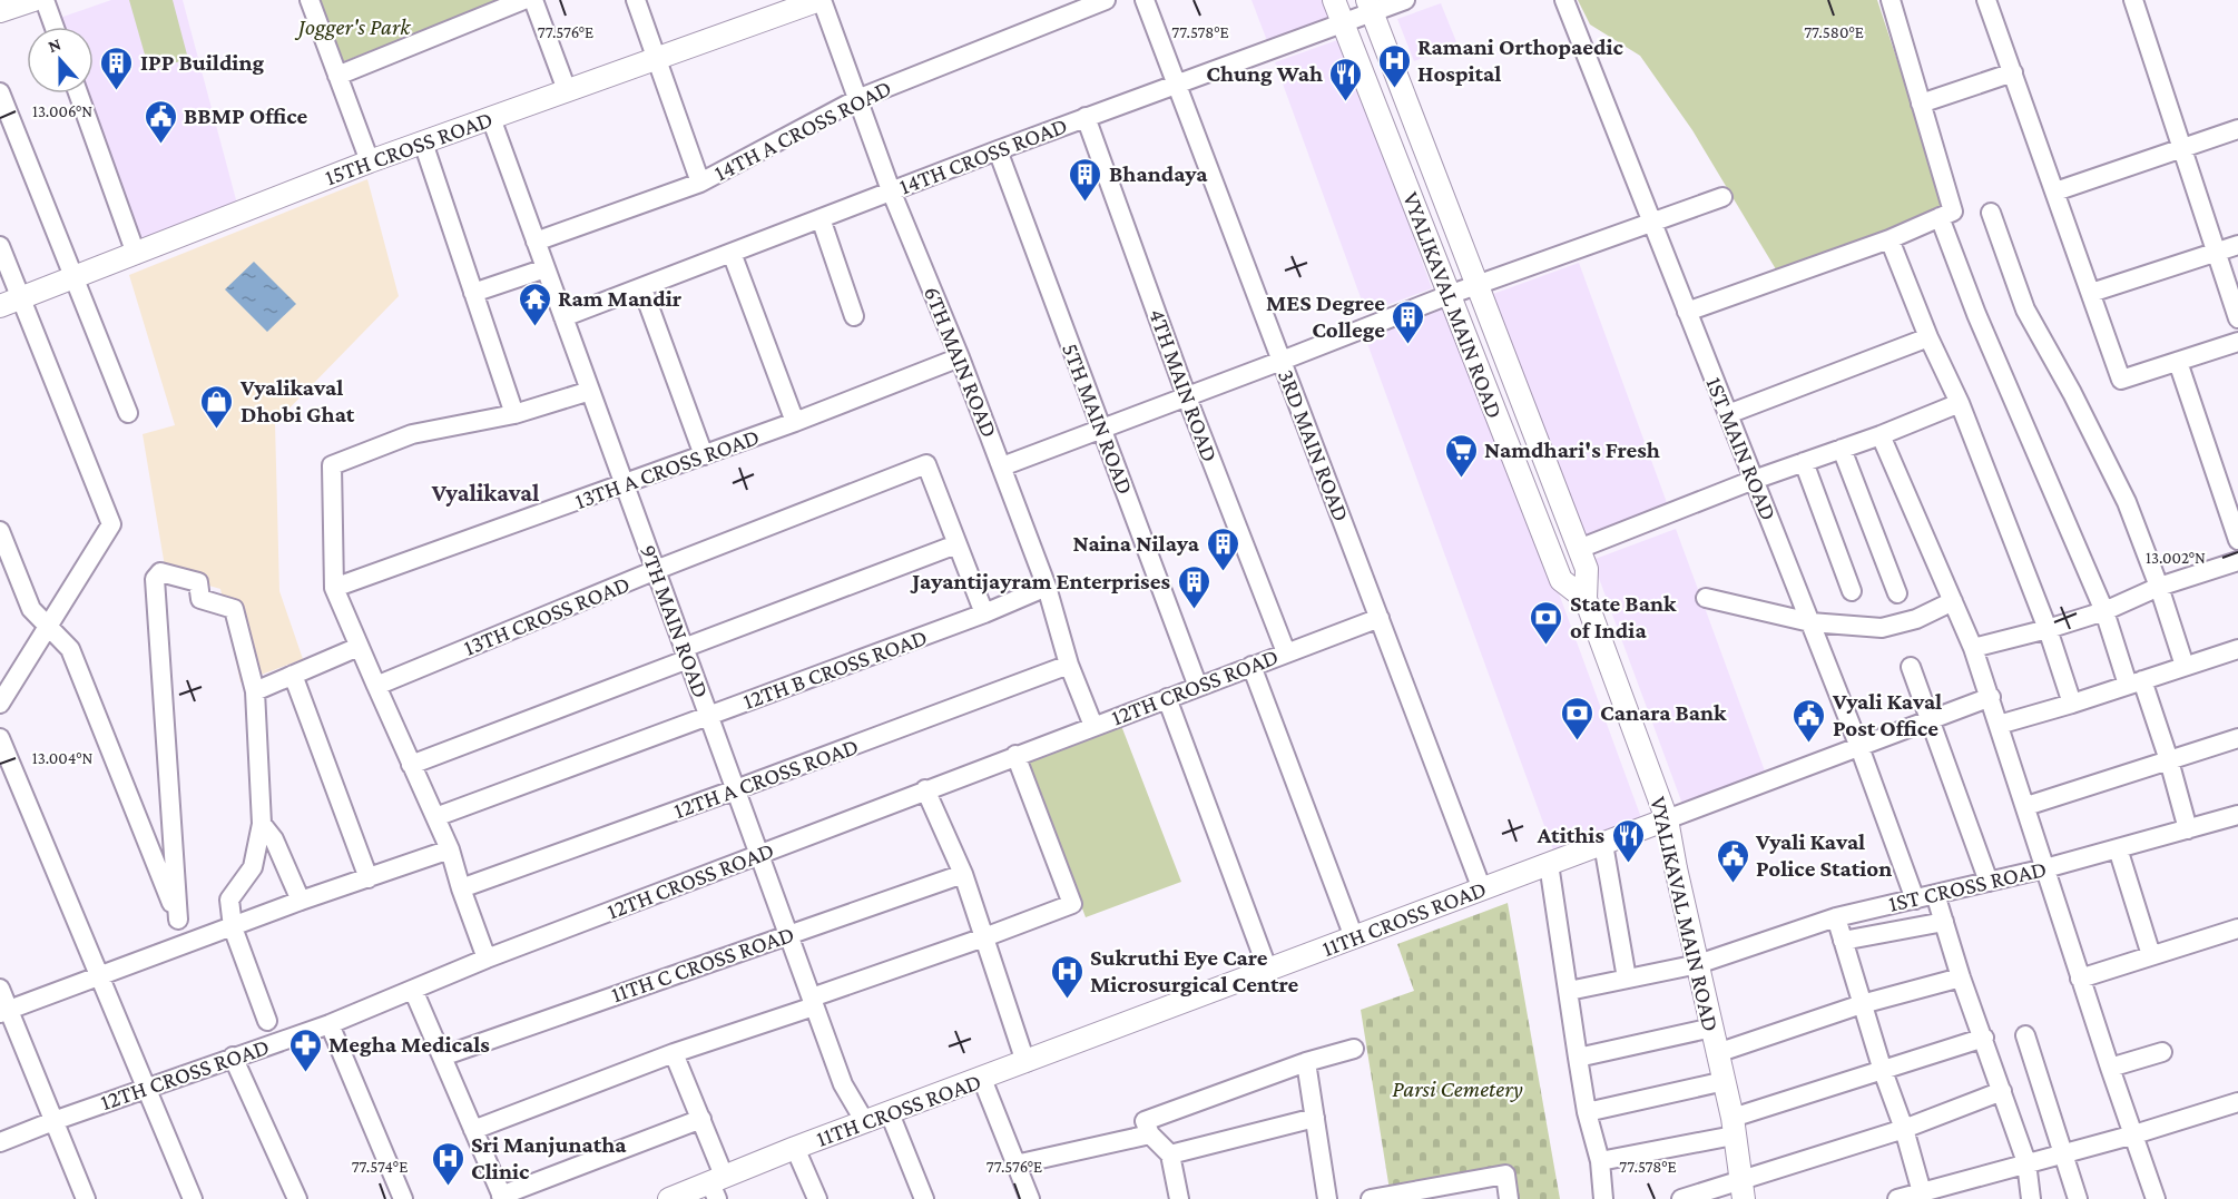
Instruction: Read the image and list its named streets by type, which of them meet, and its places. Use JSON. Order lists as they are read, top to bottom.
{
  "streets": {
    "street": [
      "14TH A CROSS ROAD",
      "15TH CROSS ROAD",
      "14TH CROSS ROAD",
      "VYALIKAVAL MAIN ROAD",
      "6TH MAIN ROAD",
      "4TH MAIN ROAD",
      "5TH MAIN ROAD",
      "3RD MAIN ROAD",
      "1ST MAIN ROAD",
      "13TH A CROSS ROAD",
      "13TH CROSS ROAD",
      "9TH MAIN ROAD",
      "12TH B CROSS ROAD",
      "12TH CROSS ROAD",
      "12TH A CROSS ROAD",
      "1ST CROSS ROAD",
      "11TH CROSS ROAD",
      "11TH C CROSS ROAD"
    ]
  },
  "crossings": [
    ["14TH A CROSS ROAD", "6TH MAIN ROAD"],
    ["14TH A CROSS ROAD", "9TH MAIN ROAD"],
    ["15TH CROSS ROAD", "6TH MAIN ROAD"],
    ["15TH CROSS ROAD", "9TH MAIN ROAD"],
    ["14TH CROSS ROAD", "VYALIKAVAL MAIN ROAD"],
    ["14TH CROSS ROAD", "6TH MAIN ROAD"],
    ["14TH CROSS ROAD", "4TH MAIN ROAD"],
    ["14TH CROSS ROAD", "5TH MAIN ROAD"],
    ["14TH CROSS ROAD", "3RD MAIN ROAD"],
    ["14TH CROSS ROAD", "9TH MAIN ROAD"],
    ["VYALIKAVAL MAIN ROAD", "1ST CROSS ROAD"],
    ["VYALIKAVAL MAIN ROAD", "11TH CROSS ROAD"],
    ["6TH MAIN ROAD", "13TH A CROSS ROAD"],
    ["6TH MAIN ROAD", "12TH B CROSS ROAD"],
    ["6TH MAIN ROAD", "12TH CROSS ROAD"],
    ["6TH MAIN ROAD", "12TH A CROSS ROAD"],
    ["4TH MAIN ROAD", "12TH CROSS ROAD"],
    ["5TH MAIN ROAD", "12TH CROSS ROAD"],
    ["3RD MAIN ROAD", "12TH CROSS ROAD"],
    ["3RD MAIN ROAD", "11TH CROSS ROAD"],
    ["1ST MAIN ROAD", "1ST CROSS ROAD"],
    ["1ST MAIN ROAD", "11TH CROSS ROAD"],
    ["13TH A CROSS ROAD", "9TH MAIN ROAD"],
    ["13TH CROSS ROAD", "9TH MAIN ROAD"],
    ["13TH CROSS ROAD", "12TH B CROSS ROAD"],
    ["9TH MAIN ROAD", "12TH B CROSS ROAD"],
    ["9TH MAIN ROAD", "12TH CROSS ROAD"],
    ["9TH MAIN ROAD", "12TH A CROSS ROAD"],
    ["9TH MAIN ROAD", "11TH CROSS ROAD"],
    ["9TH MAIN ROAD", "11TH C CROSS ROAD"]
  ],
  "districts": ["Vyalikaval"],
  "parks": ["Jogger's Park", "Parsi Cemetery"],
  "places": {
    "hospital": ["Ramani Orthopaedic Hospital", "Sukruthi Eye Care Microsurgical Centre", "Sri Manjunatha Clinic"],
    "building": [
      "IPP Building",
      "Bhandaya",
      "MES Degree College",
      "Naina Nilaya",
      "Jayantijayram Enterprises"
    ],
    "restaurant": ["Chung Wah", "Atithis"],
    "public building": ["BBMP Office", "Vyali Kaval Post Office", "Vyali Kaval Police Station"],
    "temple": ["Ram Mandir"],
    "shop": ["Vyalikaval Dhobi Ghat"],
    "supermarket": ["Namdhari's Fresh"],
    "bank": ["State Bank of India", "Canara Bank"],
    "pharmacy": ["Megha Medicals"]
  },
  "north": "top",
  "coordinates": [
    "77.576°E",
    "77.578°E",
    "77.580°E",
    "13.006°N",
    "13.002°N",
    "13.004°N",
    "77.574°E"
  ]
}
